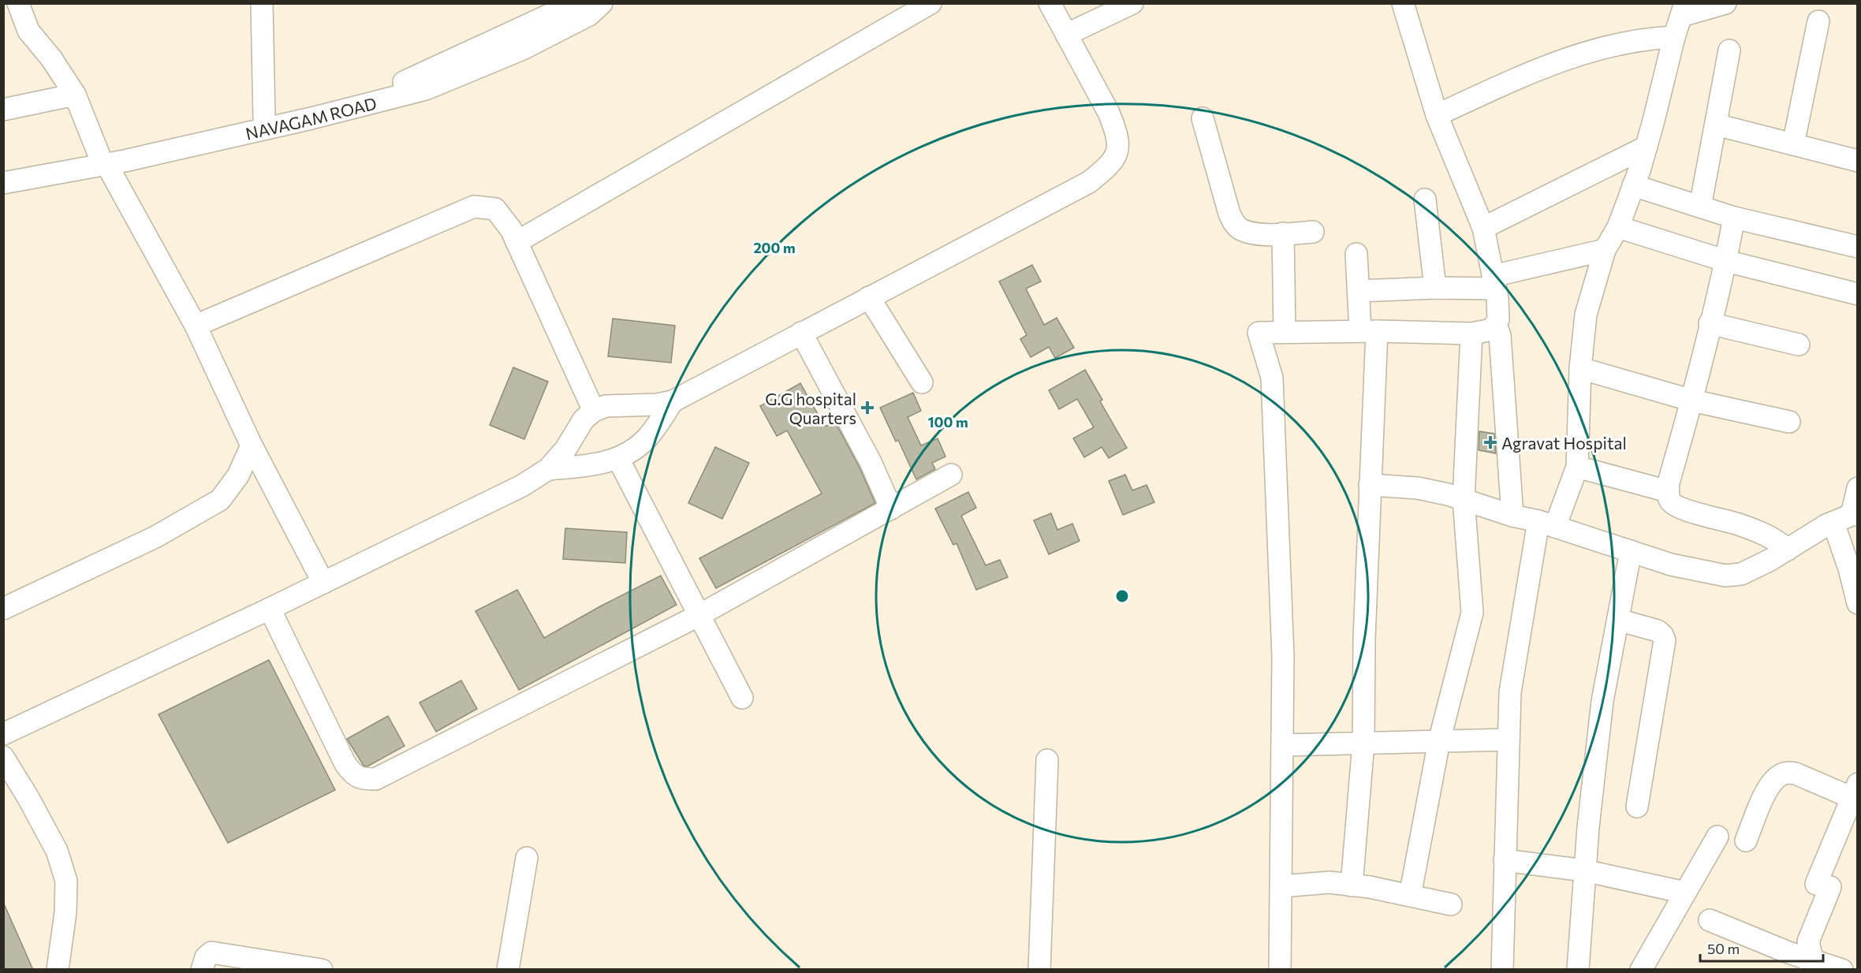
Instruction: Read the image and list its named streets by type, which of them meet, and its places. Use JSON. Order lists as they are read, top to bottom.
{
  "streets": {
    "street": ["NAVAGAM ROAD"]
  },
  "places": {
    "health": ["G.G hospital Quarters", "Agravat Hospital"]
  },
  "scale_bar": "50 m",
  "rings": ["200 m", "100 m"]
}
